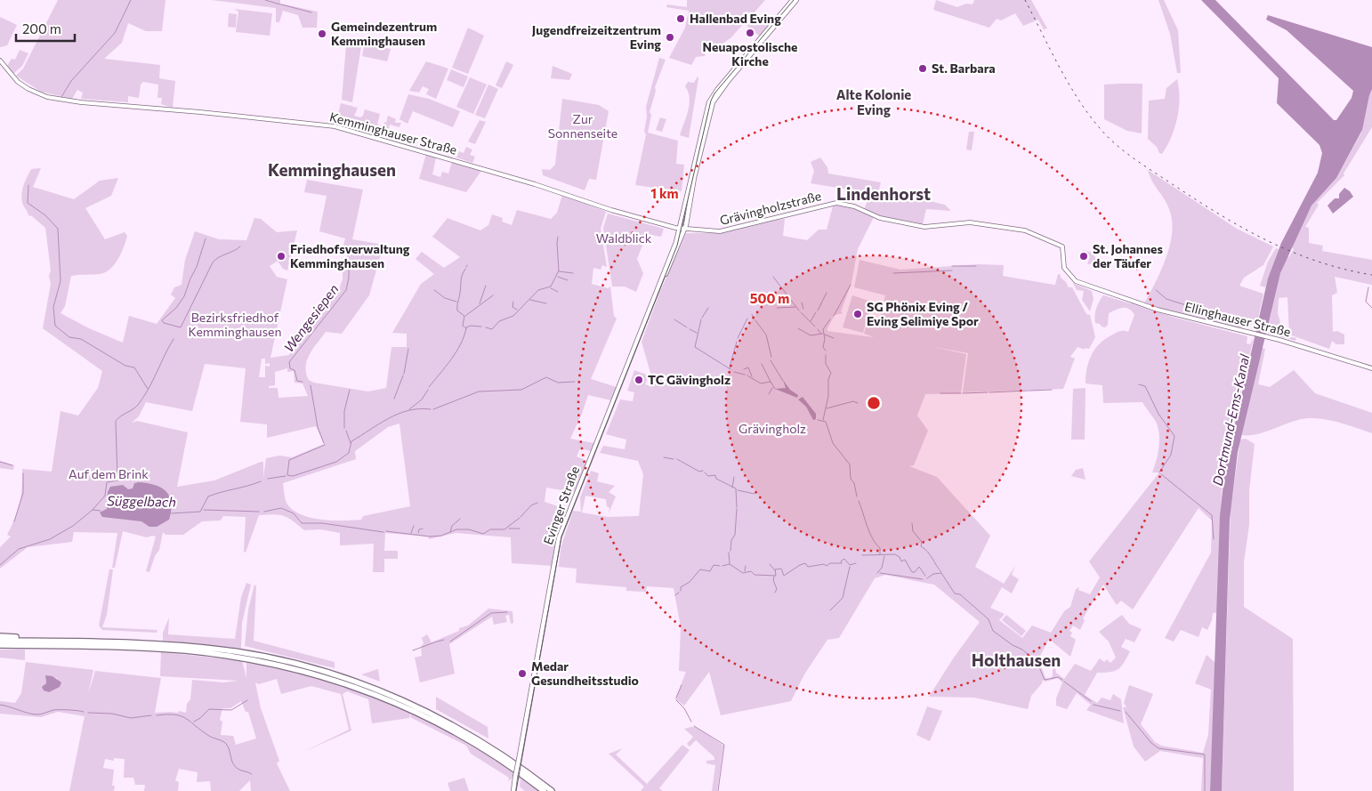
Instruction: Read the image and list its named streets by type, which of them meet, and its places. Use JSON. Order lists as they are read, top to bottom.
{
  "streets": {
    "main road": [
      "Kemminghauser Straße",
      "Grävingholzstraße",
      "Ellinghauser Straße",
      "Evinger Straße"
    ]
  },
  "crossings": [
    ["Kemminghauser Straße", "Grävingholzstraße"],
    ["Kemminghauser Straße", "Evinger Straße"],
    ["Grävingholzstraße", "Ellinghauser Straße"],
    ["Grävingholzstraße", "Evinger Straße"]
  ],
  "districts": [
    "Alte Kolonie Eving",
    "Kemminghausen",
    "Lindenhorst",
    "Holthausen"
  ],
  "water": ["Wengesiepen", "Dortmund-Ems-Kanal", "Süggelbach"],
  "parks": [
    "Zur Sonnenseite",
    "Waldblick",
    "Bezirksfriedhof Kemminghausen",
    "Grävingholz",
    "Auf dem Brink"
  ],
  "places": [
    "Hallenbad Eving",
    "Neuapostolische Kirche",
    "Gemeindezentrum Kemminghausen",
    "Jugendfreizeitzentrum Eving",
    "St. Barbara",
    "Friedhofsverwaltung Kemminghausen",
    "St. Johannes der Täufer",
    "SG Phönix Eving / Eving Selimiye Spor",
    "TC Gävingholz",
    "Medar Gesundheitsstudio"
  ],
  "scale_bar": "200 m",
  "rings": ["1 km", "500 m"]
}
